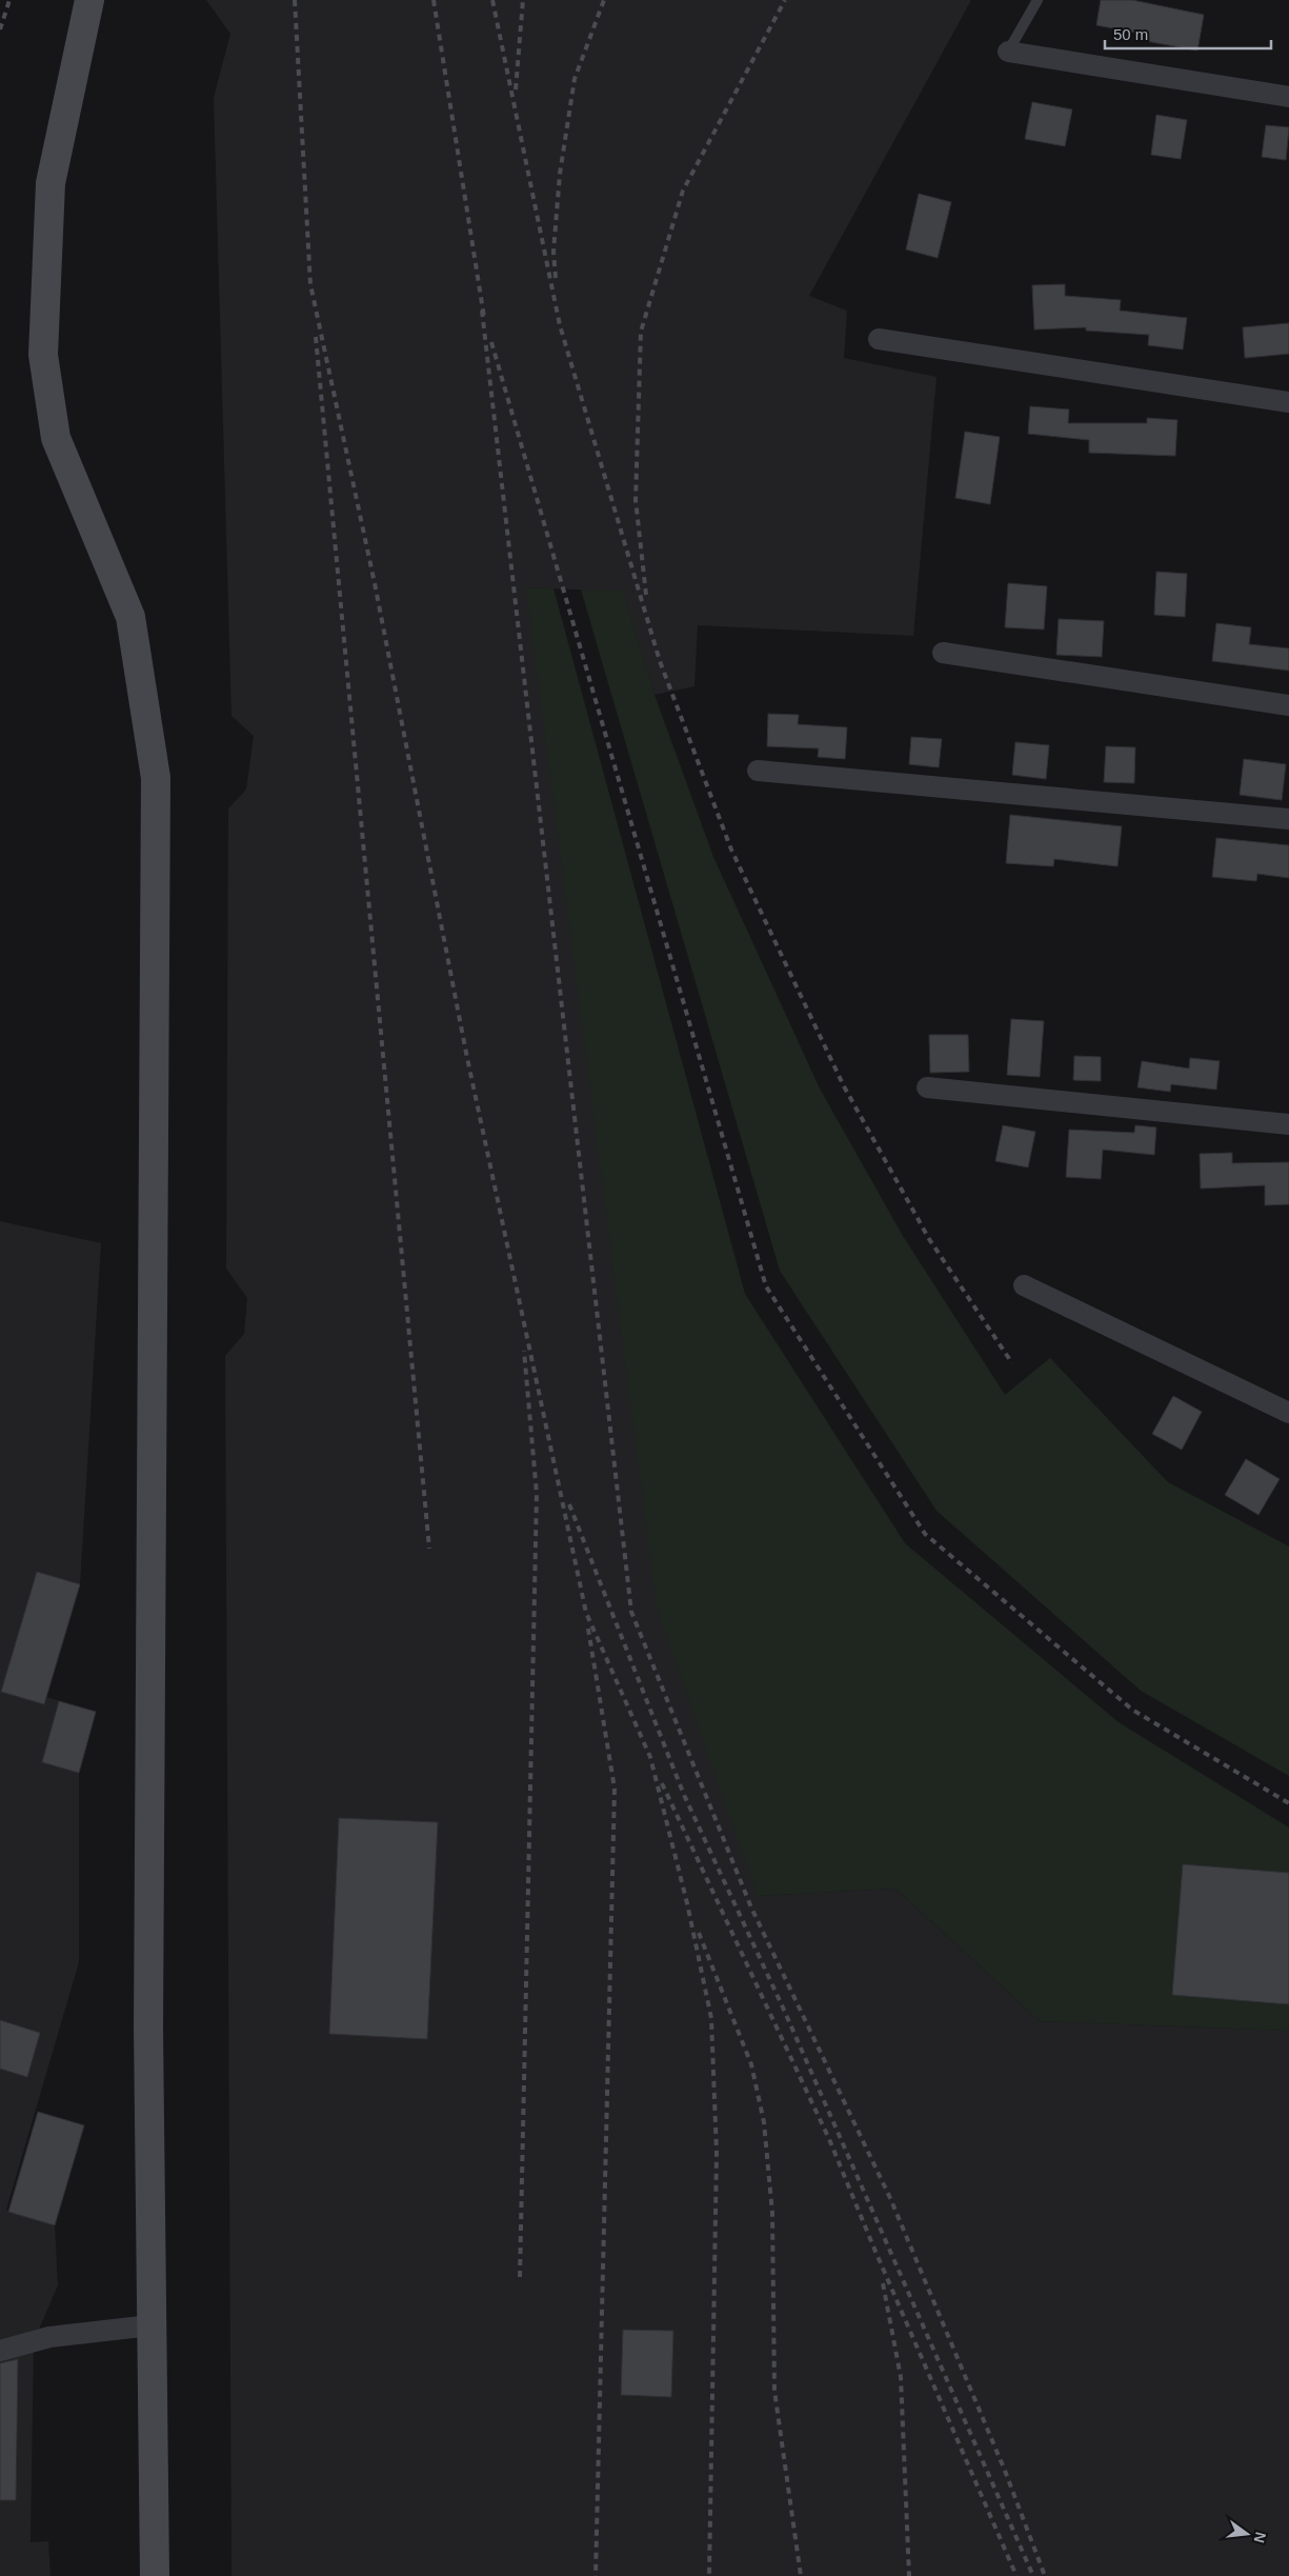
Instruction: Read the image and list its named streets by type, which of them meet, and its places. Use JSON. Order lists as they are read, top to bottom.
{
  "scale_bar": "50 m",
  "north": "right"
}
